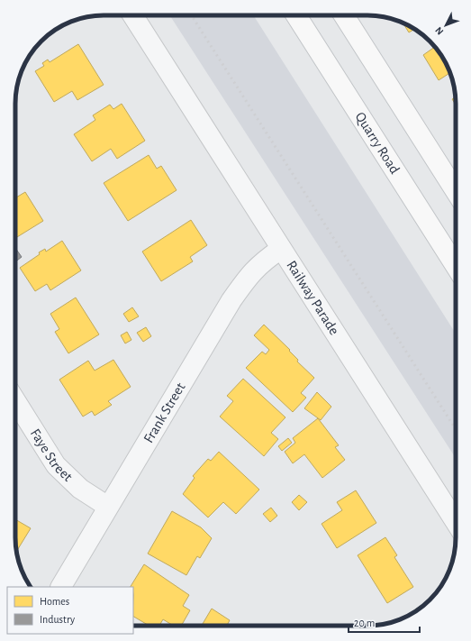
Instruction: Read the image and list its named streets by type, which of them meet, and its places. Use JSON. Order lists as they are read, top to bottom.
{
  "streets": {
    "main road": ["Quarry Road"],
    "street": ["Railway Parade", "Frank Street", "Faye Street"]
  },
  "crossings": [
    ["Railway Parade", "Frank Street"],
    ["Frank Street", "Faye Street"]
  ],
  "legend": ["Homes", "Industry"],
  "scale_bar": "20 m",
  "north": "bottom left"
}
